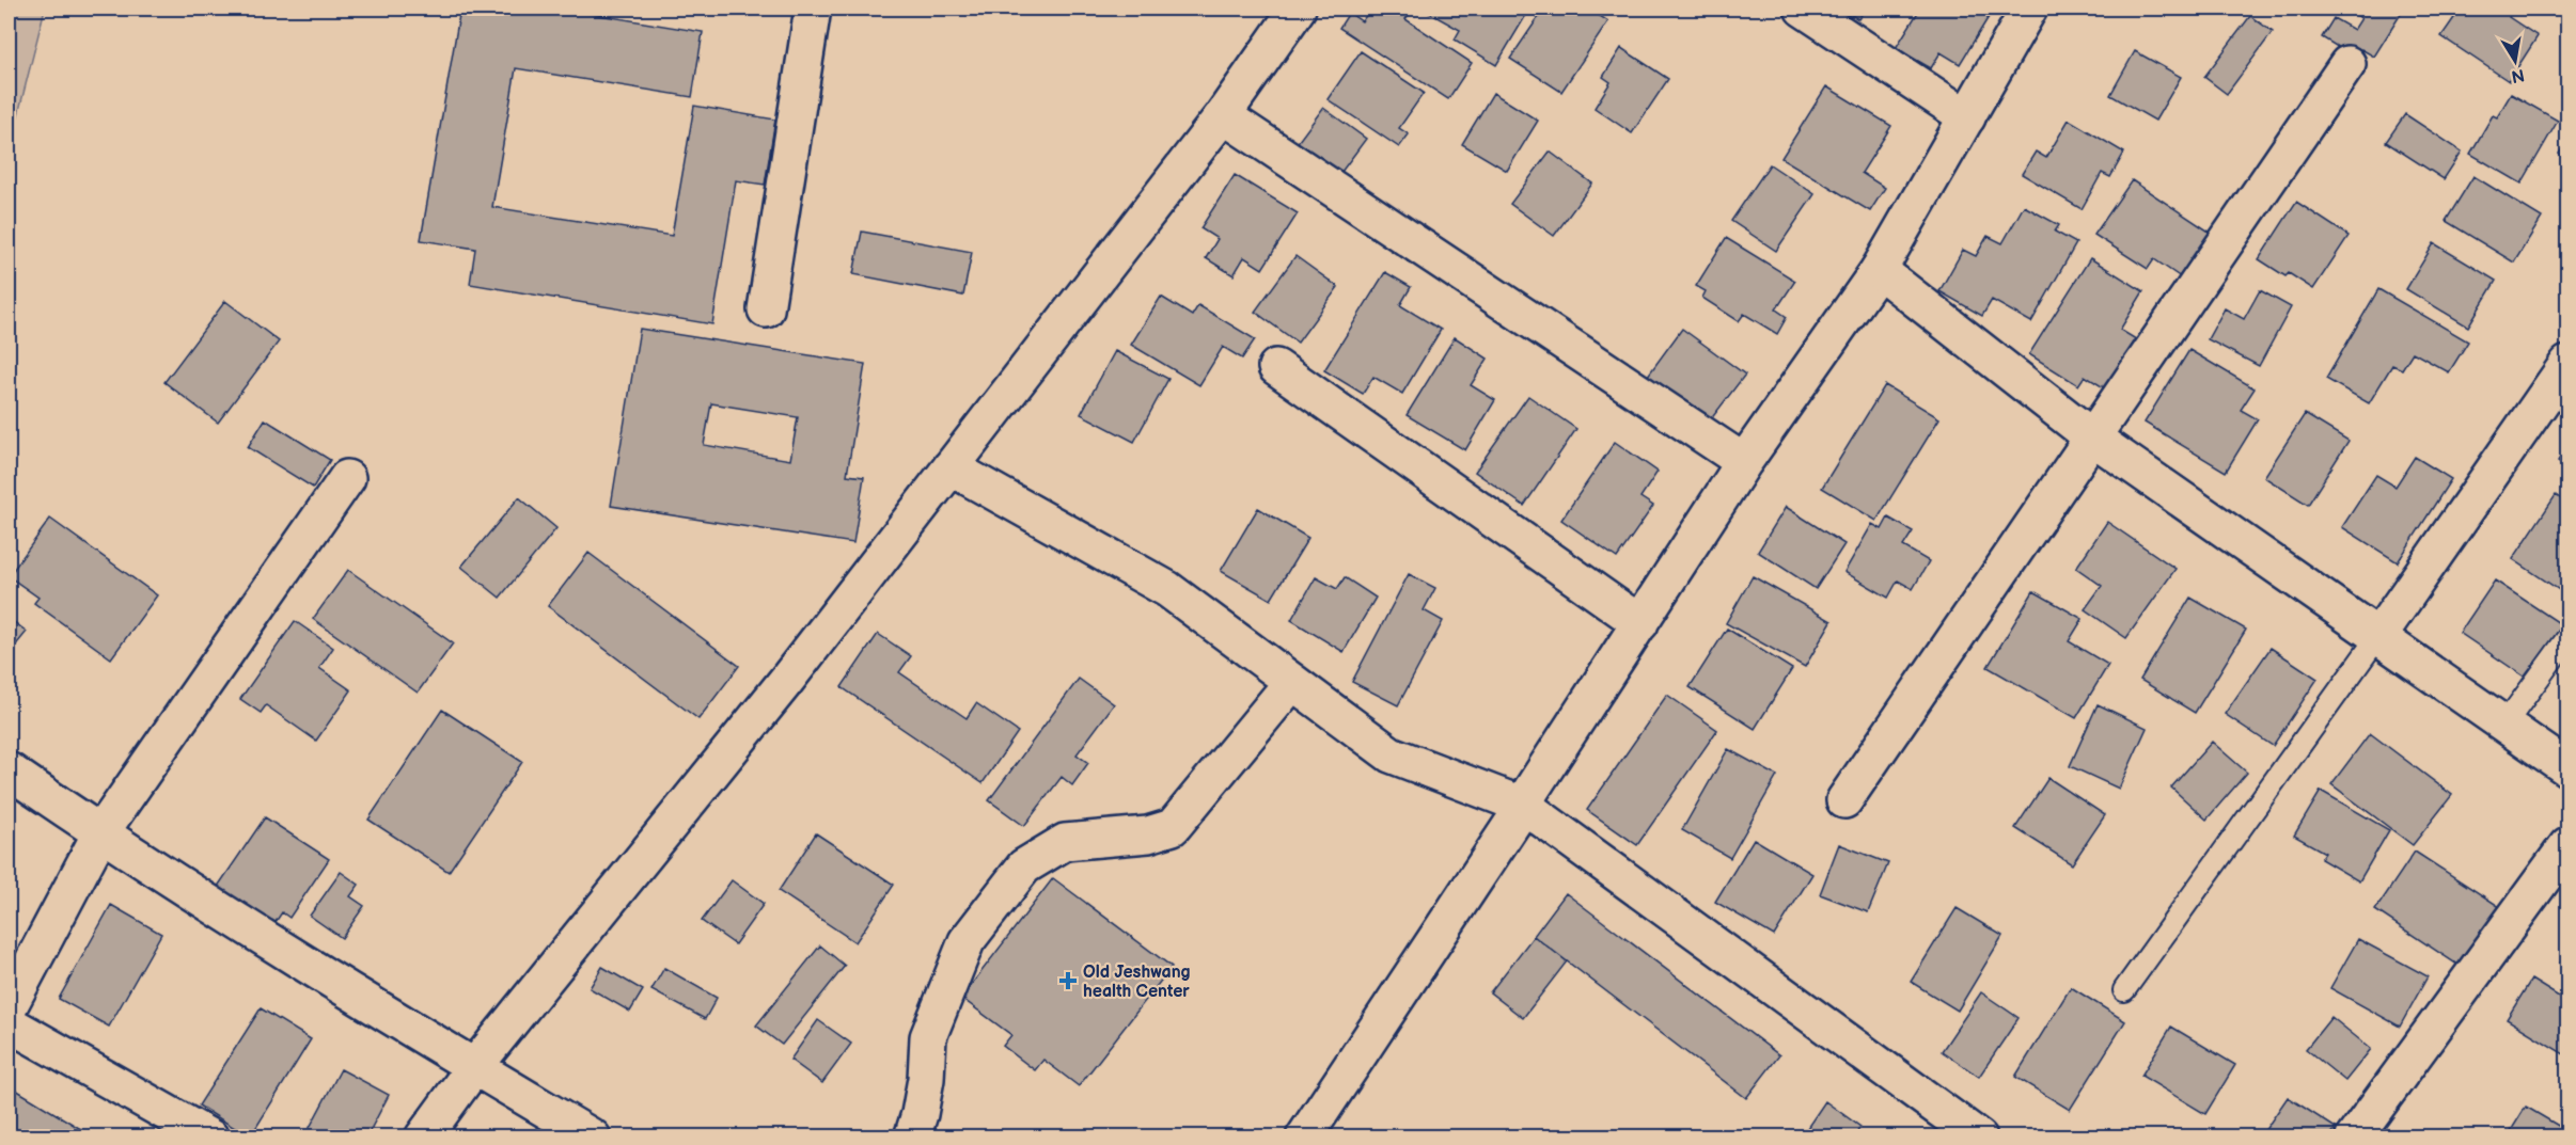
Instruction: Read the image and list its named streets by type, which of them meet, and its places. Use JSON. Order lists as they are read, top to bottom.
{
  "places": {
    "health": ["Old Jeshwang health Center"]
  },
  "north": "bottom"
}
